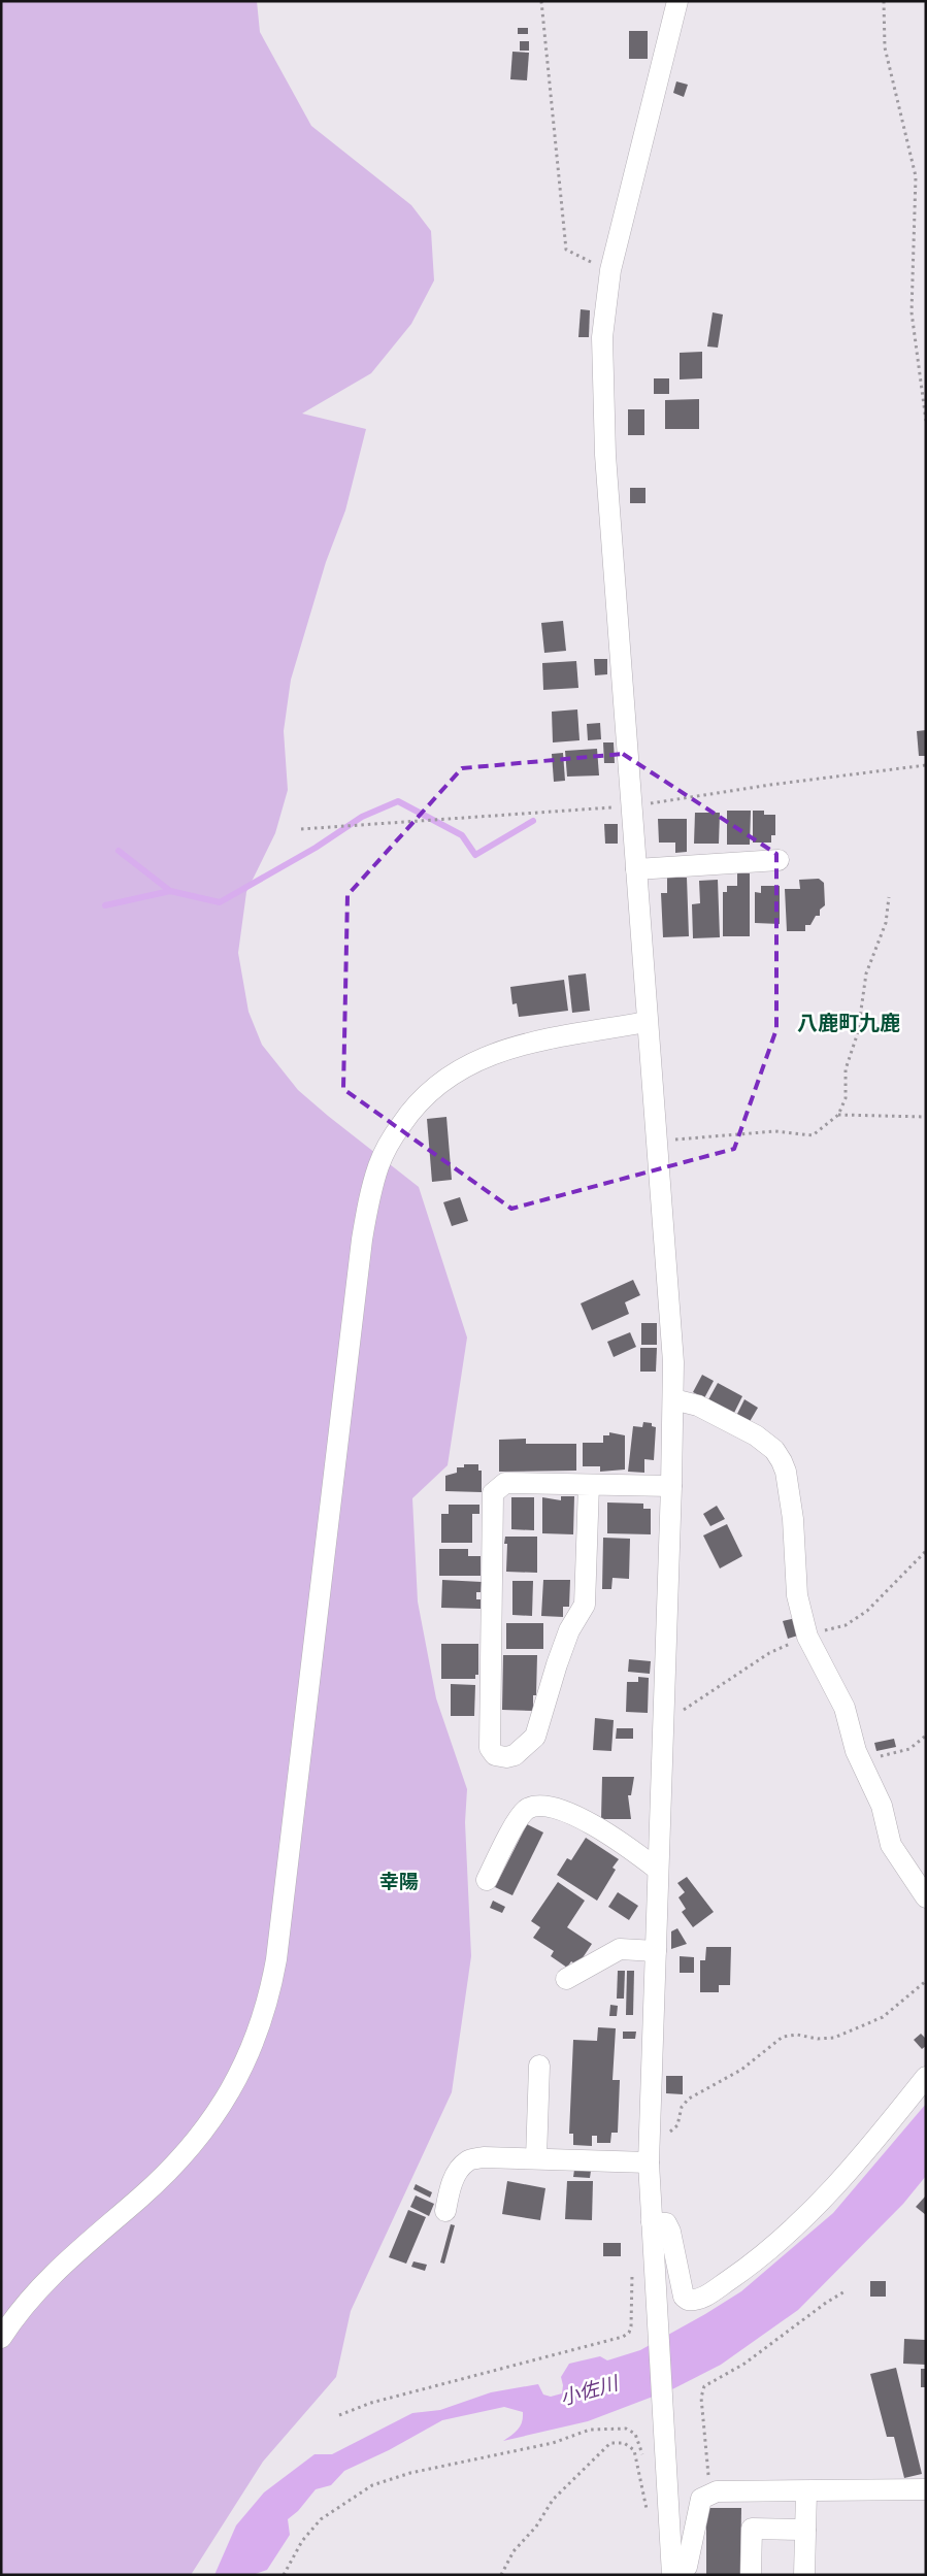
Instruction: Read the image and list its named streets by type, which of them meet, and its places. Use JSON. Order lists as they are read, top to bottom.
{
  "districts": ["八鹿町九鹿", "幸陽"],
  "water": ["小佐川"]
}
